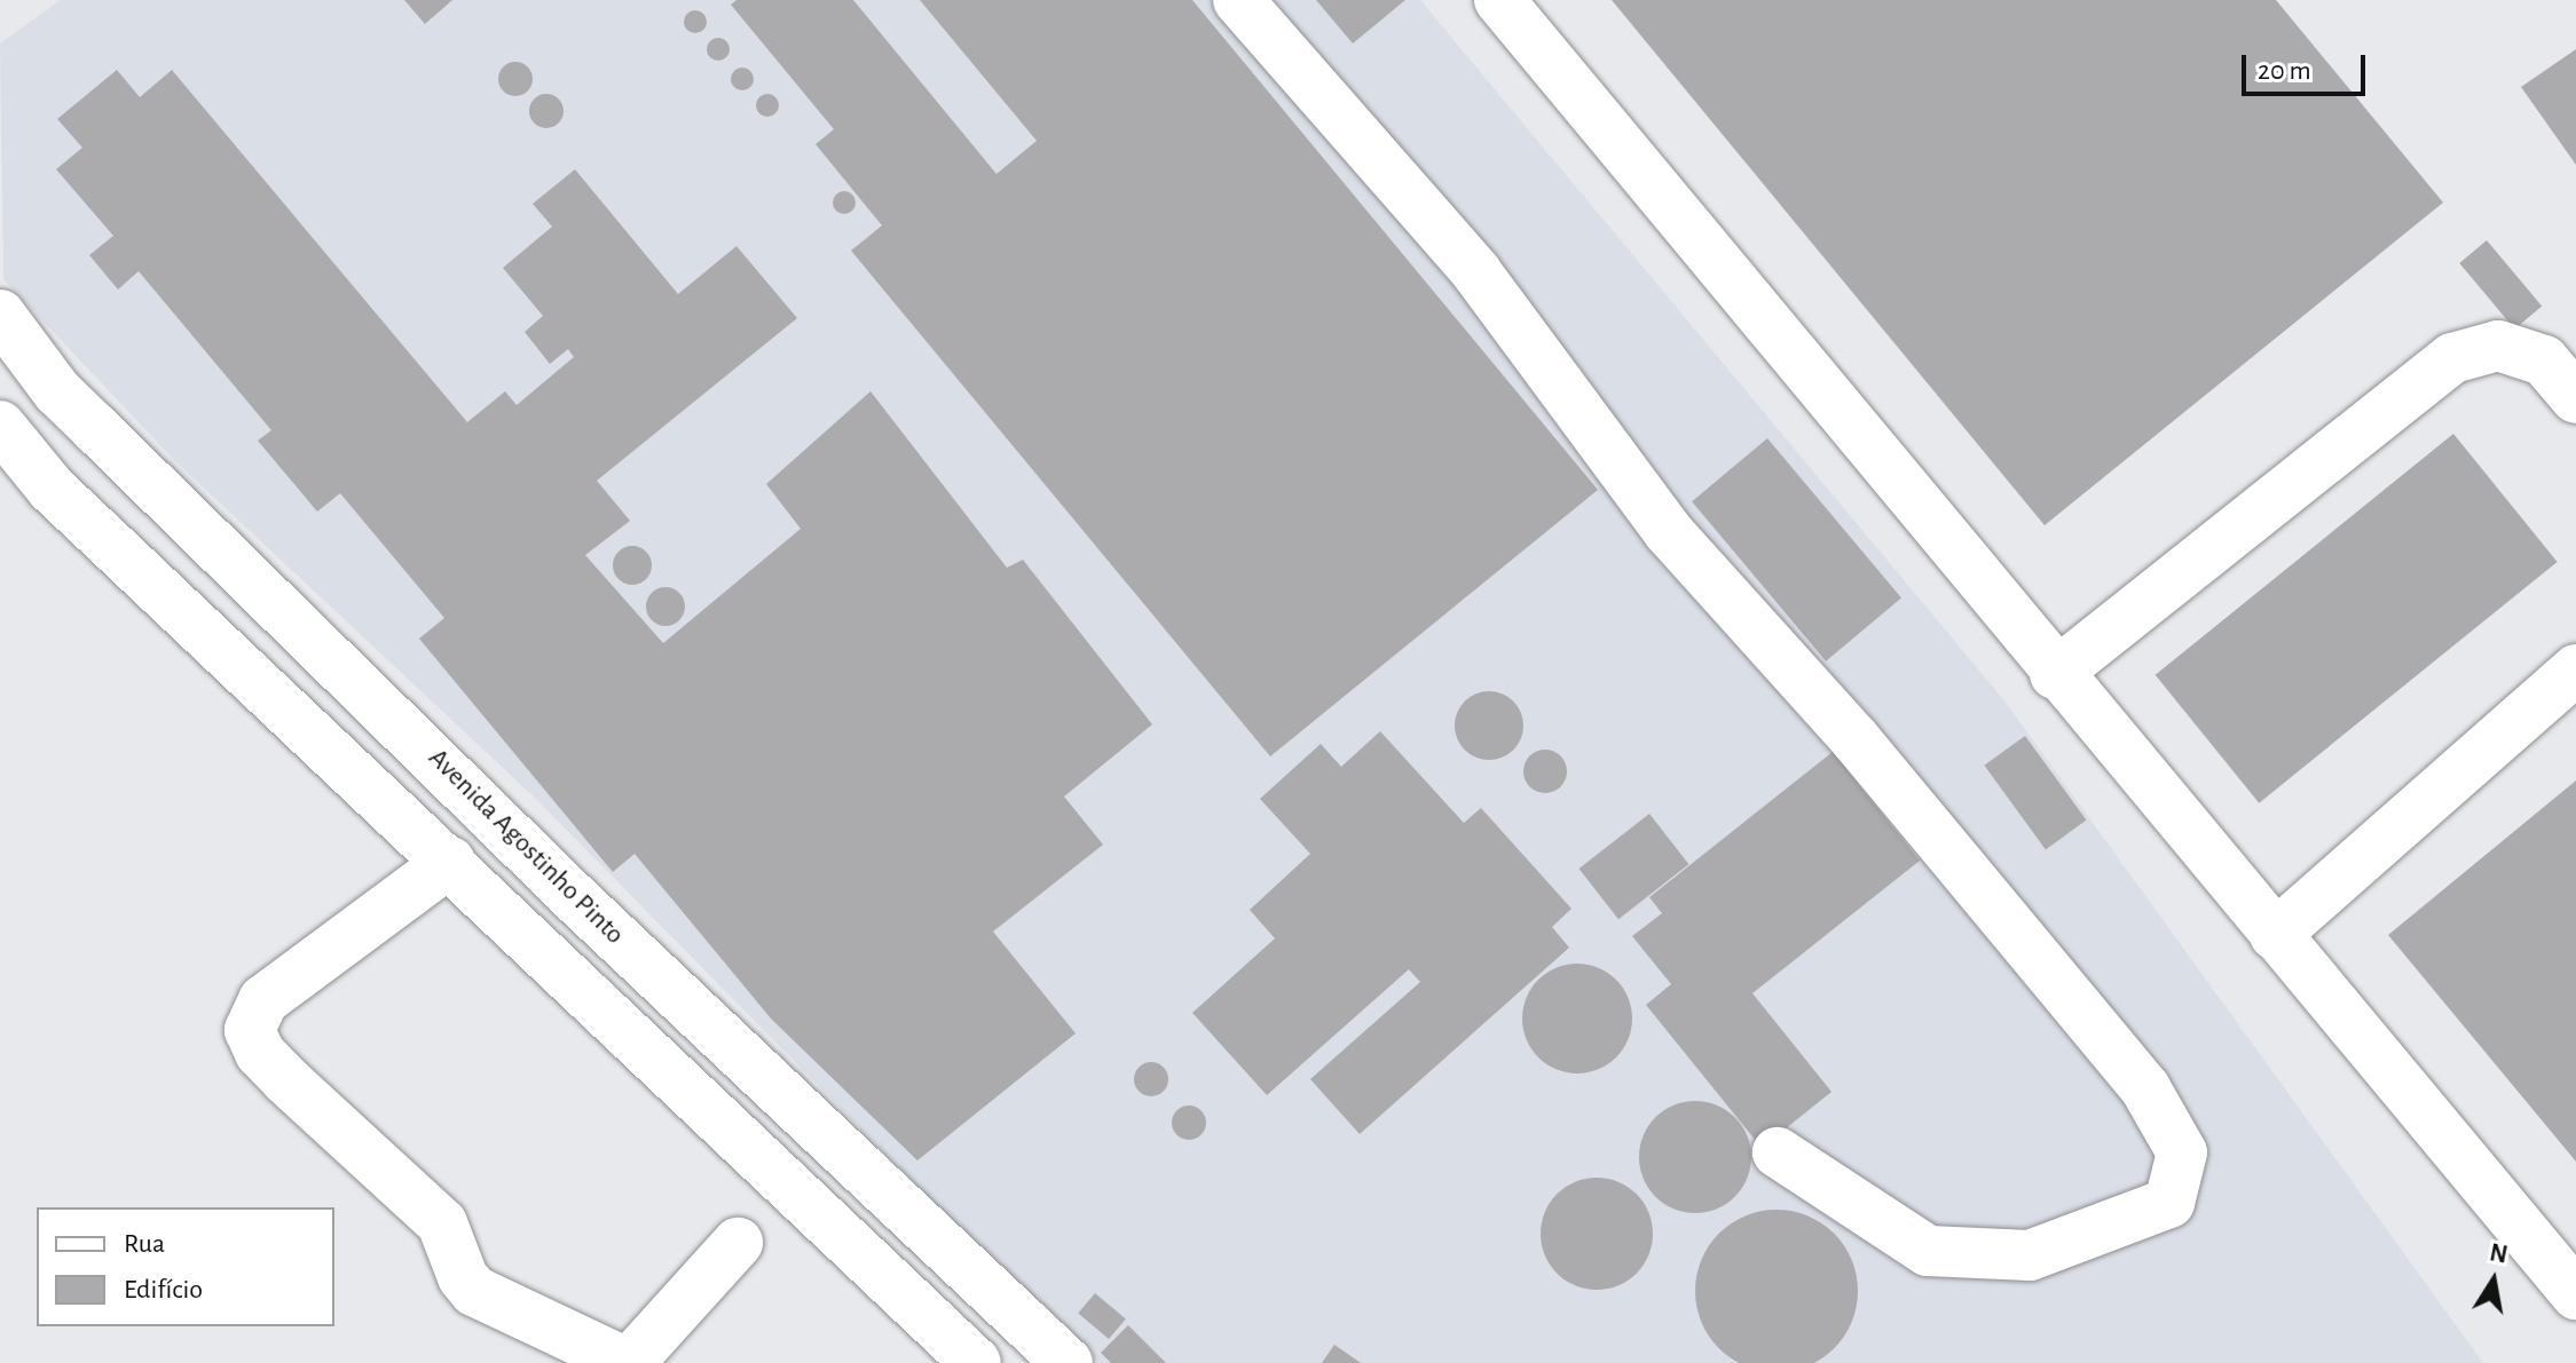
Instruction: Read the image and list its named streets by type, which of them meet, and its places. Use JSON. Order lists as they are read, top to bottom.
{
  "streets": {
    "main road": ["Avenida Agostinho Pinto"]
  },
  "legend": ["Rua", "Edifício"],
  "scale_bar": "20 m",
  "north": "top"
}
